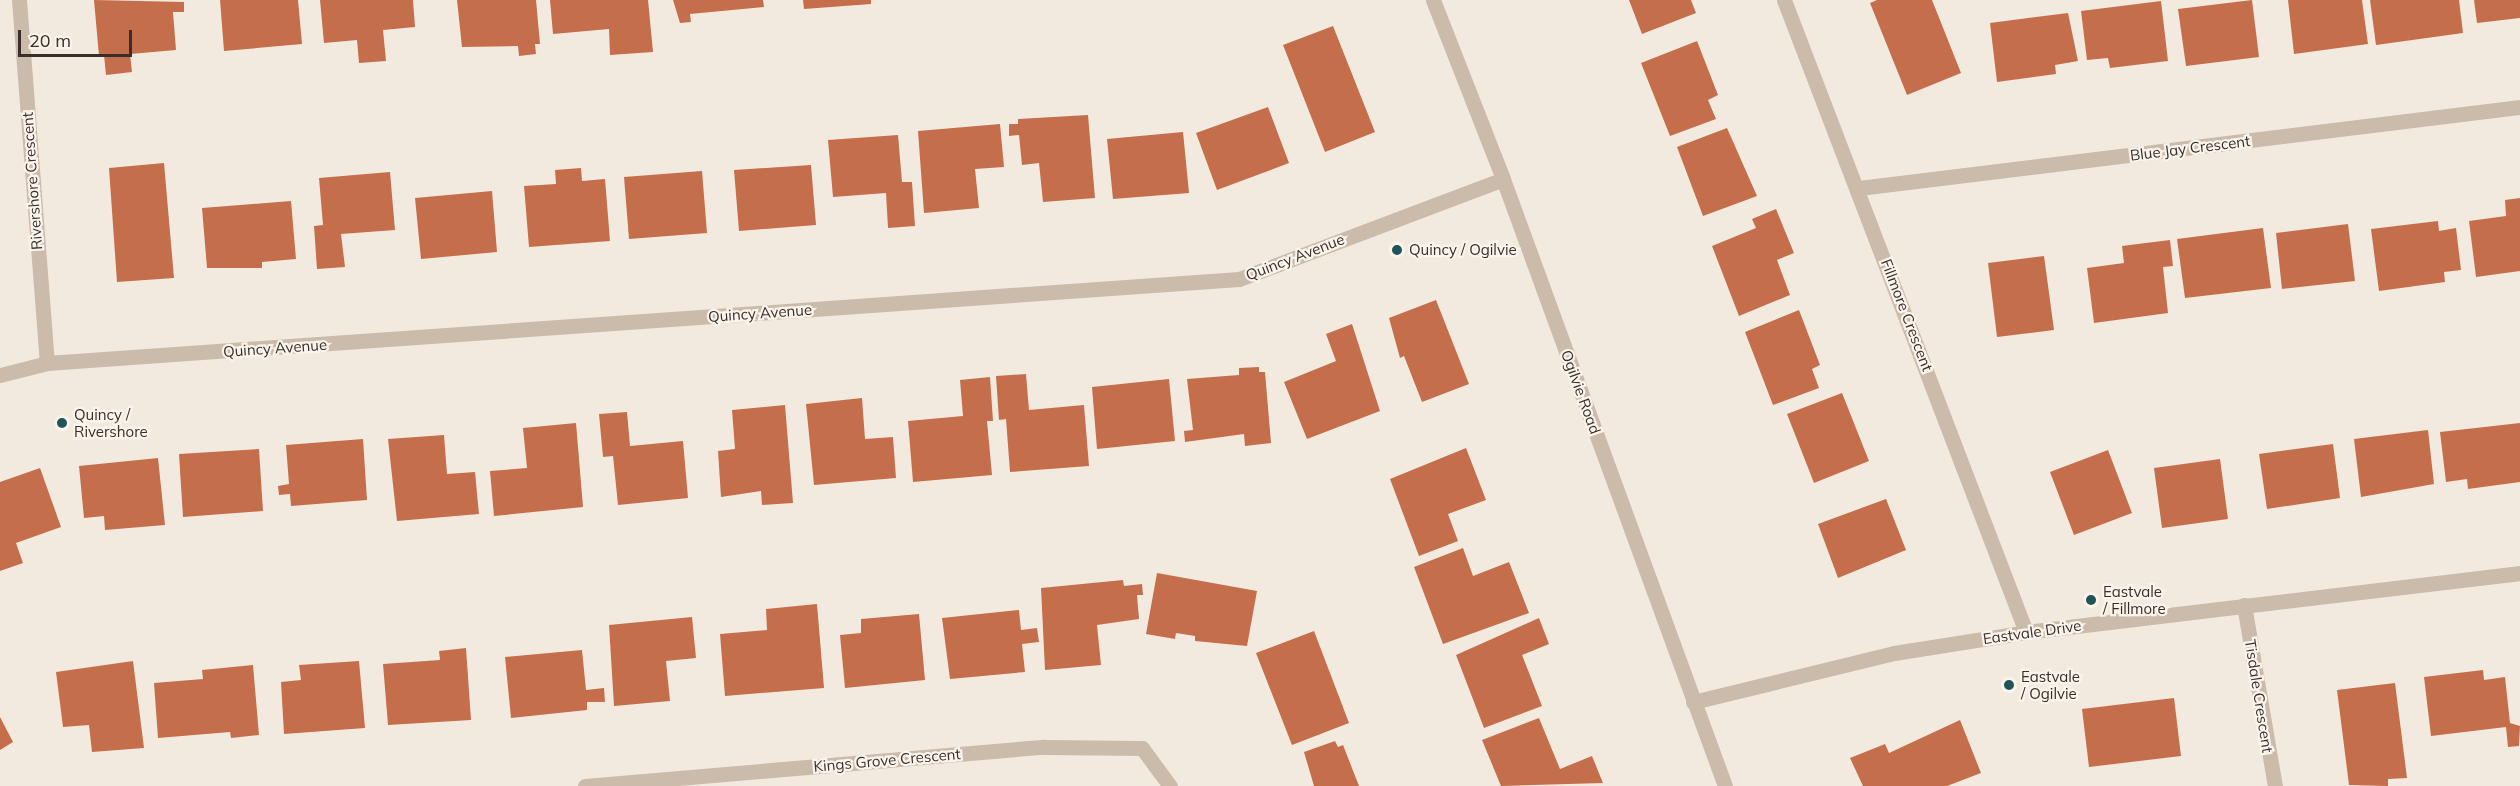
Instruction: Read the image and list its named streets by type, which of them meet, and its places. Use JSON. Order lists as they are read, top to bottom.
{
  "streets": {
    "street": [
      "Blue Jay Crescent",
      "Rivershore Crescent",
      "Quincy Avenue",
      "Fillmore Crescent",
      "Ogilvie Road",
      "Eastvale Drive",
      "Tisdale Crescent",
      "Kings Grove Crescent"
    ]
  },
  "crossings": [
    ["Blue Jay Crescent", "Fillmore Crescent"],
    ["Rivershore Crescent", "Quincy Avenue"],
    ["Quincy Avenue", "Ogilvie Road"],
    ["Fillmore Crescent", "Eastvale Drive"],
    ["Ogilvie Road", "Eastvale Drive"],
    ["Eastvale Drive", "Tisdale Crescent"]
  ],
  "places": [
    "Quincy / Ogilvie",
    "Quincy / Rivershore",
    "Eastvale / Fillmore",
    "Eastvale / Ogilvie"
  ],
  "scale_bar": "20 m"
}
